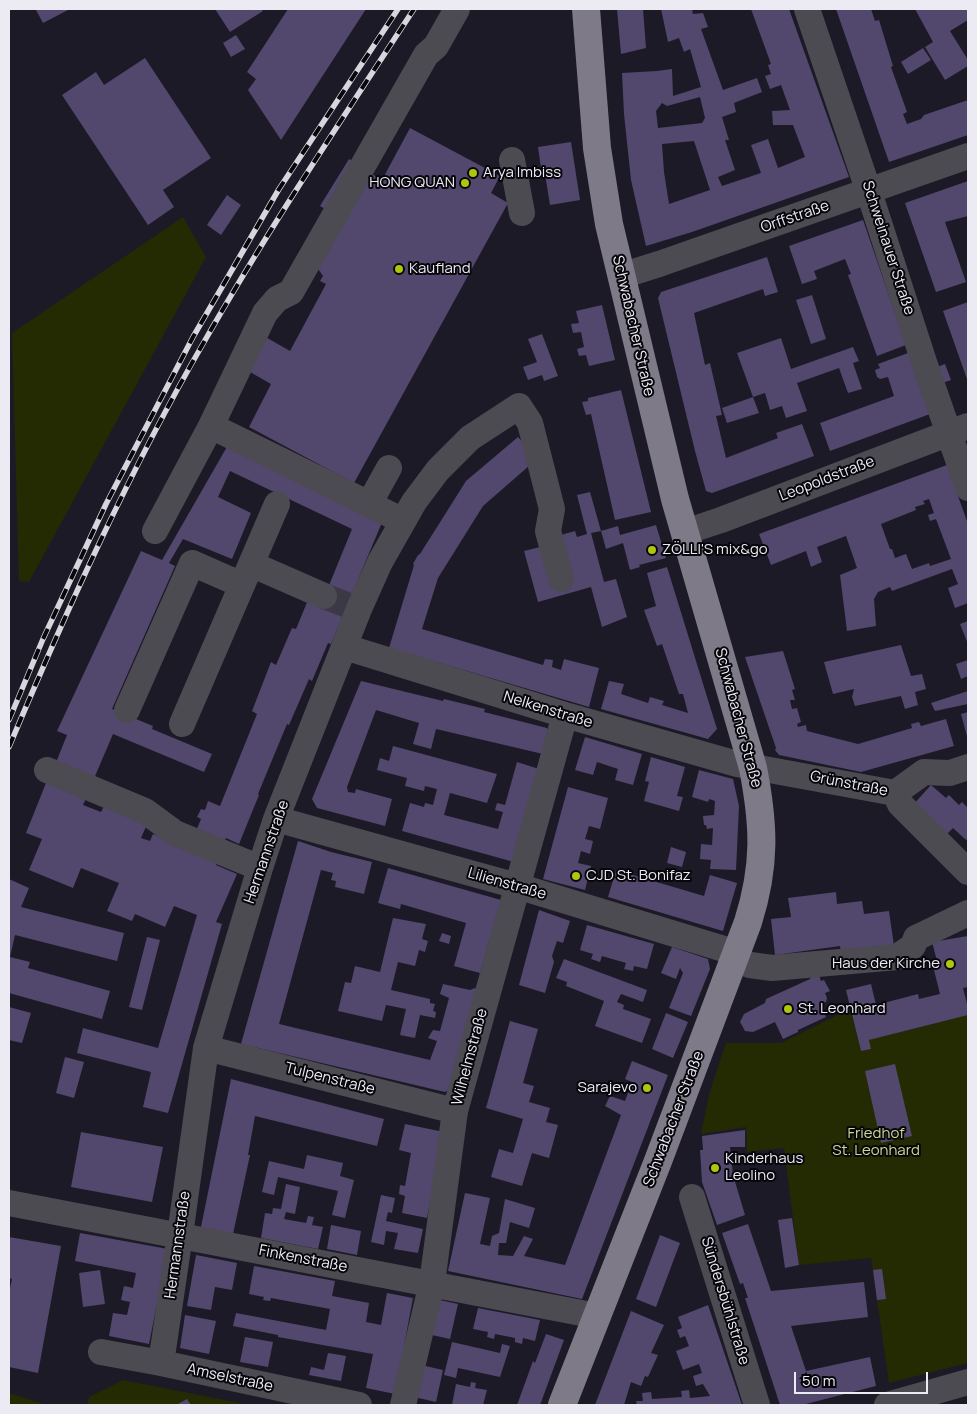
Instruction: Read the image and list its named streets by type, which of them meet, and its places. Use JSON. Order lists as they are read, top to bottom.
{
  "streets": {
    "main road": ["Schwabacher Straße"],
    "street": [
      "Orffstraße",
      "Schweinauer Straße",
      "Leopoldstraße",
      "Nelkenstraße",
      "Grünstraße",
      "Hermannstraße",
      "Lilienstraße",
      "Wilhelmstraße",
      "Tulpenstraße",
      "Finkenstraße",
      "Sündersbühlstraße",
      "Amselstraße"
    ]
  },
  "crossings": [
    ["Orffstraße", "Schweinauer Straße"],
    ["Orffstraße", "Schwabacher Straße"],
    ["Schweinauer Straße", "Leopoldstraße"],
    ["Schwabacher Straße", "Leopoldstraße"],
    ["Schwabacher Straße", "Nelkenstraße"],
    ["Schwabacher Straße", "Grünstraße"],
    ["Schwabacher Straße", "Lilienstraße"],
    ["Schwabacher Straße", "Finkenstraße"],
    ["Nelkenstraße", "Grünstraße"],
    ["Nelkenstraße", "Hermannstraße"],
    ["Nelkenstraße", "Wilhelmstraße"],
    ["Hermannstraße", "Lilienstraße"],
    ["Hermannstraße", "Tulpenstraße"],
    ["Hermannstraße", "Finkenstraße"],
    ["Hermannstraße", "Amselstraße"],
    ["Lilienstraße", "Wilhelmstraße"],
    ["Wilhelmstraße", "Tulpenstraße"],
    ["Wilhelmstraße", "Finkenstraße"]
  ],
  "parks": ["Friedhof St. Leonhard"],
  "places": [
    "Arya Imbiss",
    "HONG QUAN",
    "Kaufland",
    "ZÖLLI'S mix&go",
    "CJD St. Bonifaz",
    "Haus der Kirche",
    "St. Leonhard",
    "Sarajevo",
    "Kinderhaus Leolino"
  ],
  "scale_bar": "50 m"
}
